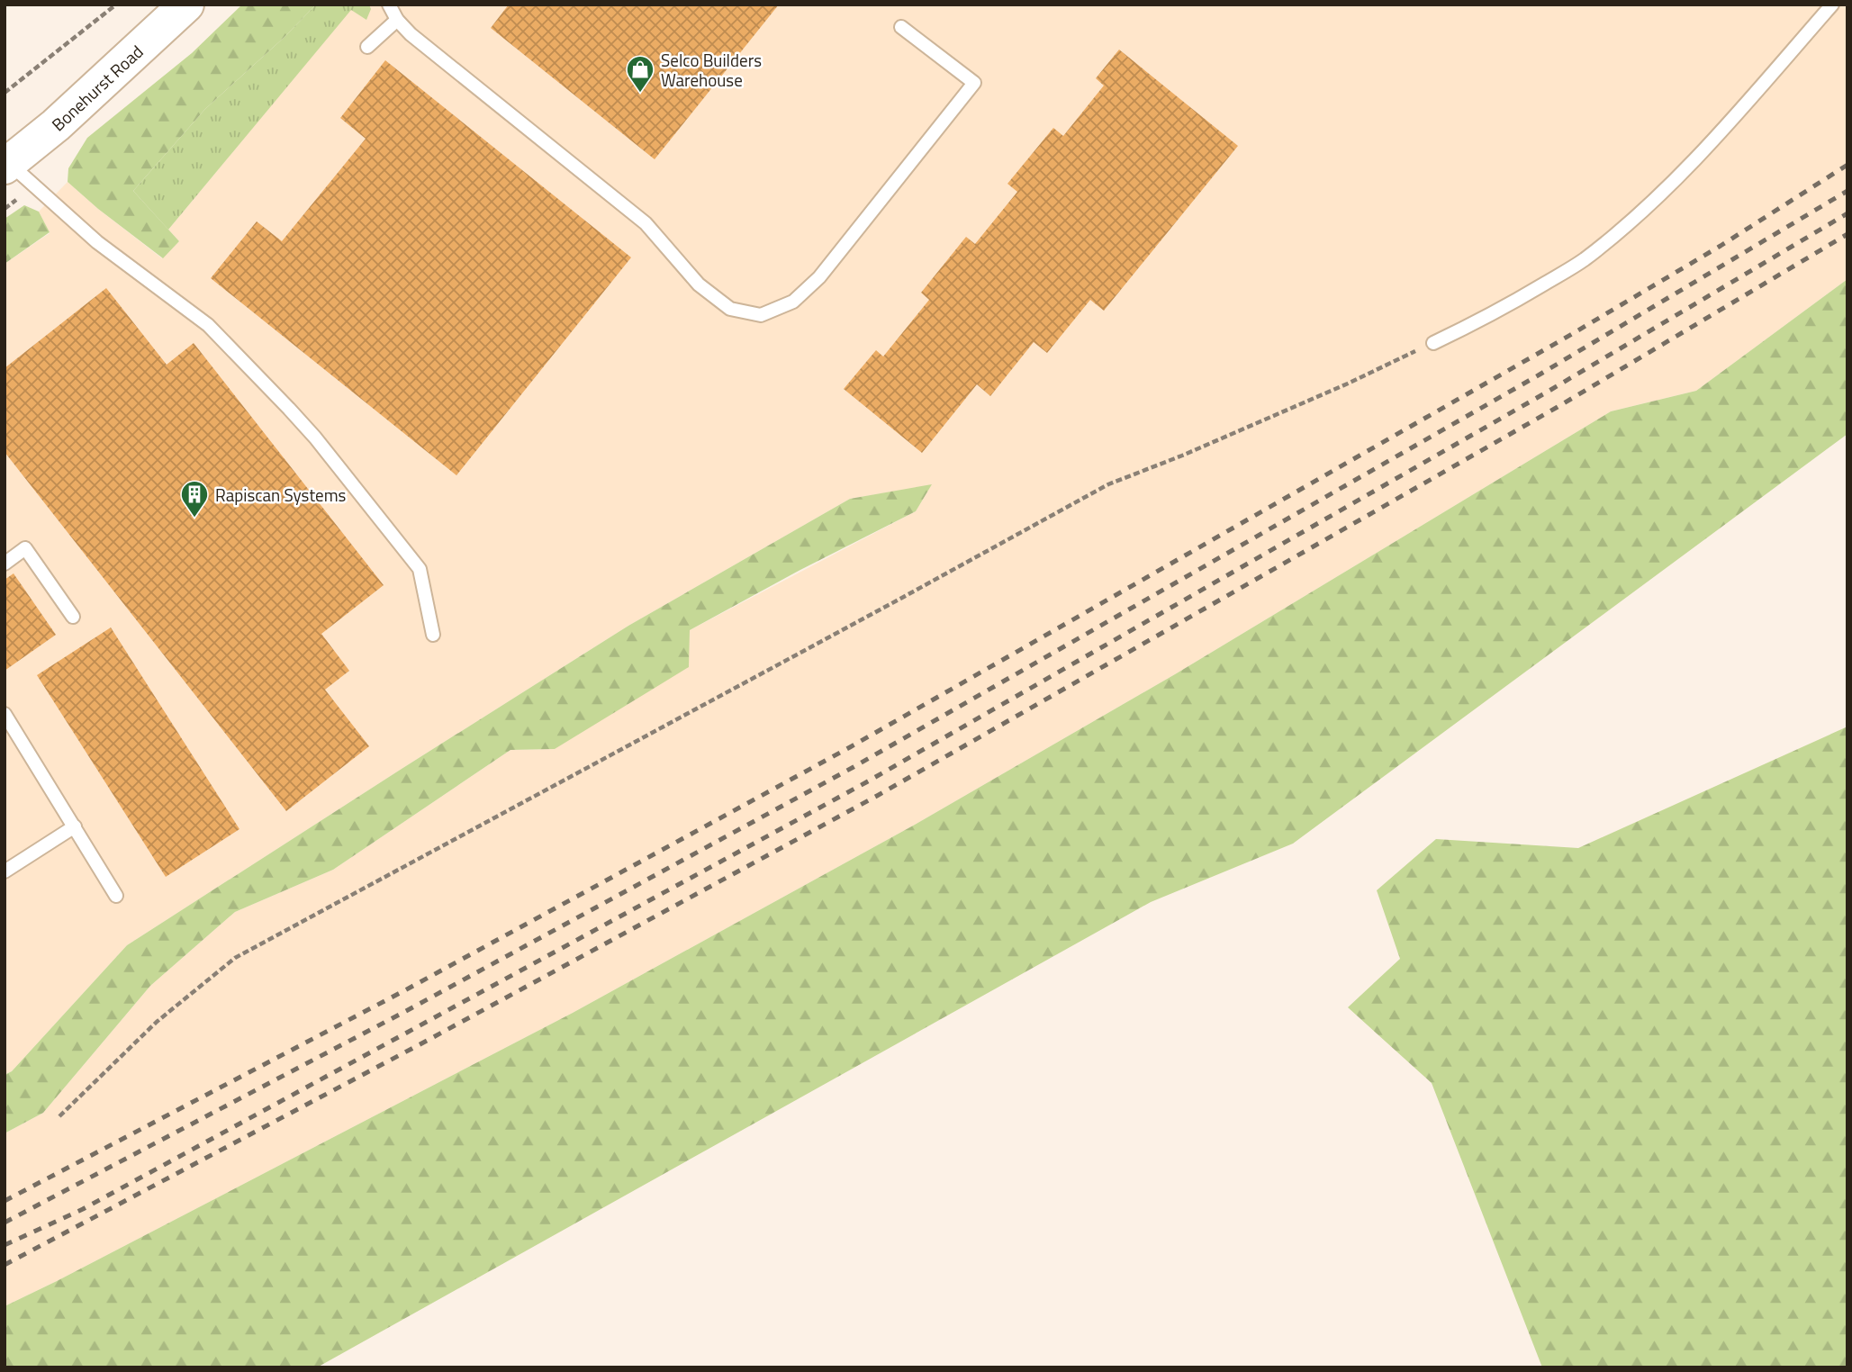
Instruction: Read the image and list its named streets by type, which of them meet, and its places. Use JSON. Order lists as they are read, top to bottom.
{
  "streets": {
    "main road": ["Bonehurst Road"]
  },
  "places": {
    "shop": ["Selco Builders Warehouse"],
    "building": ["Rapiscan Systems"]
  }
}
